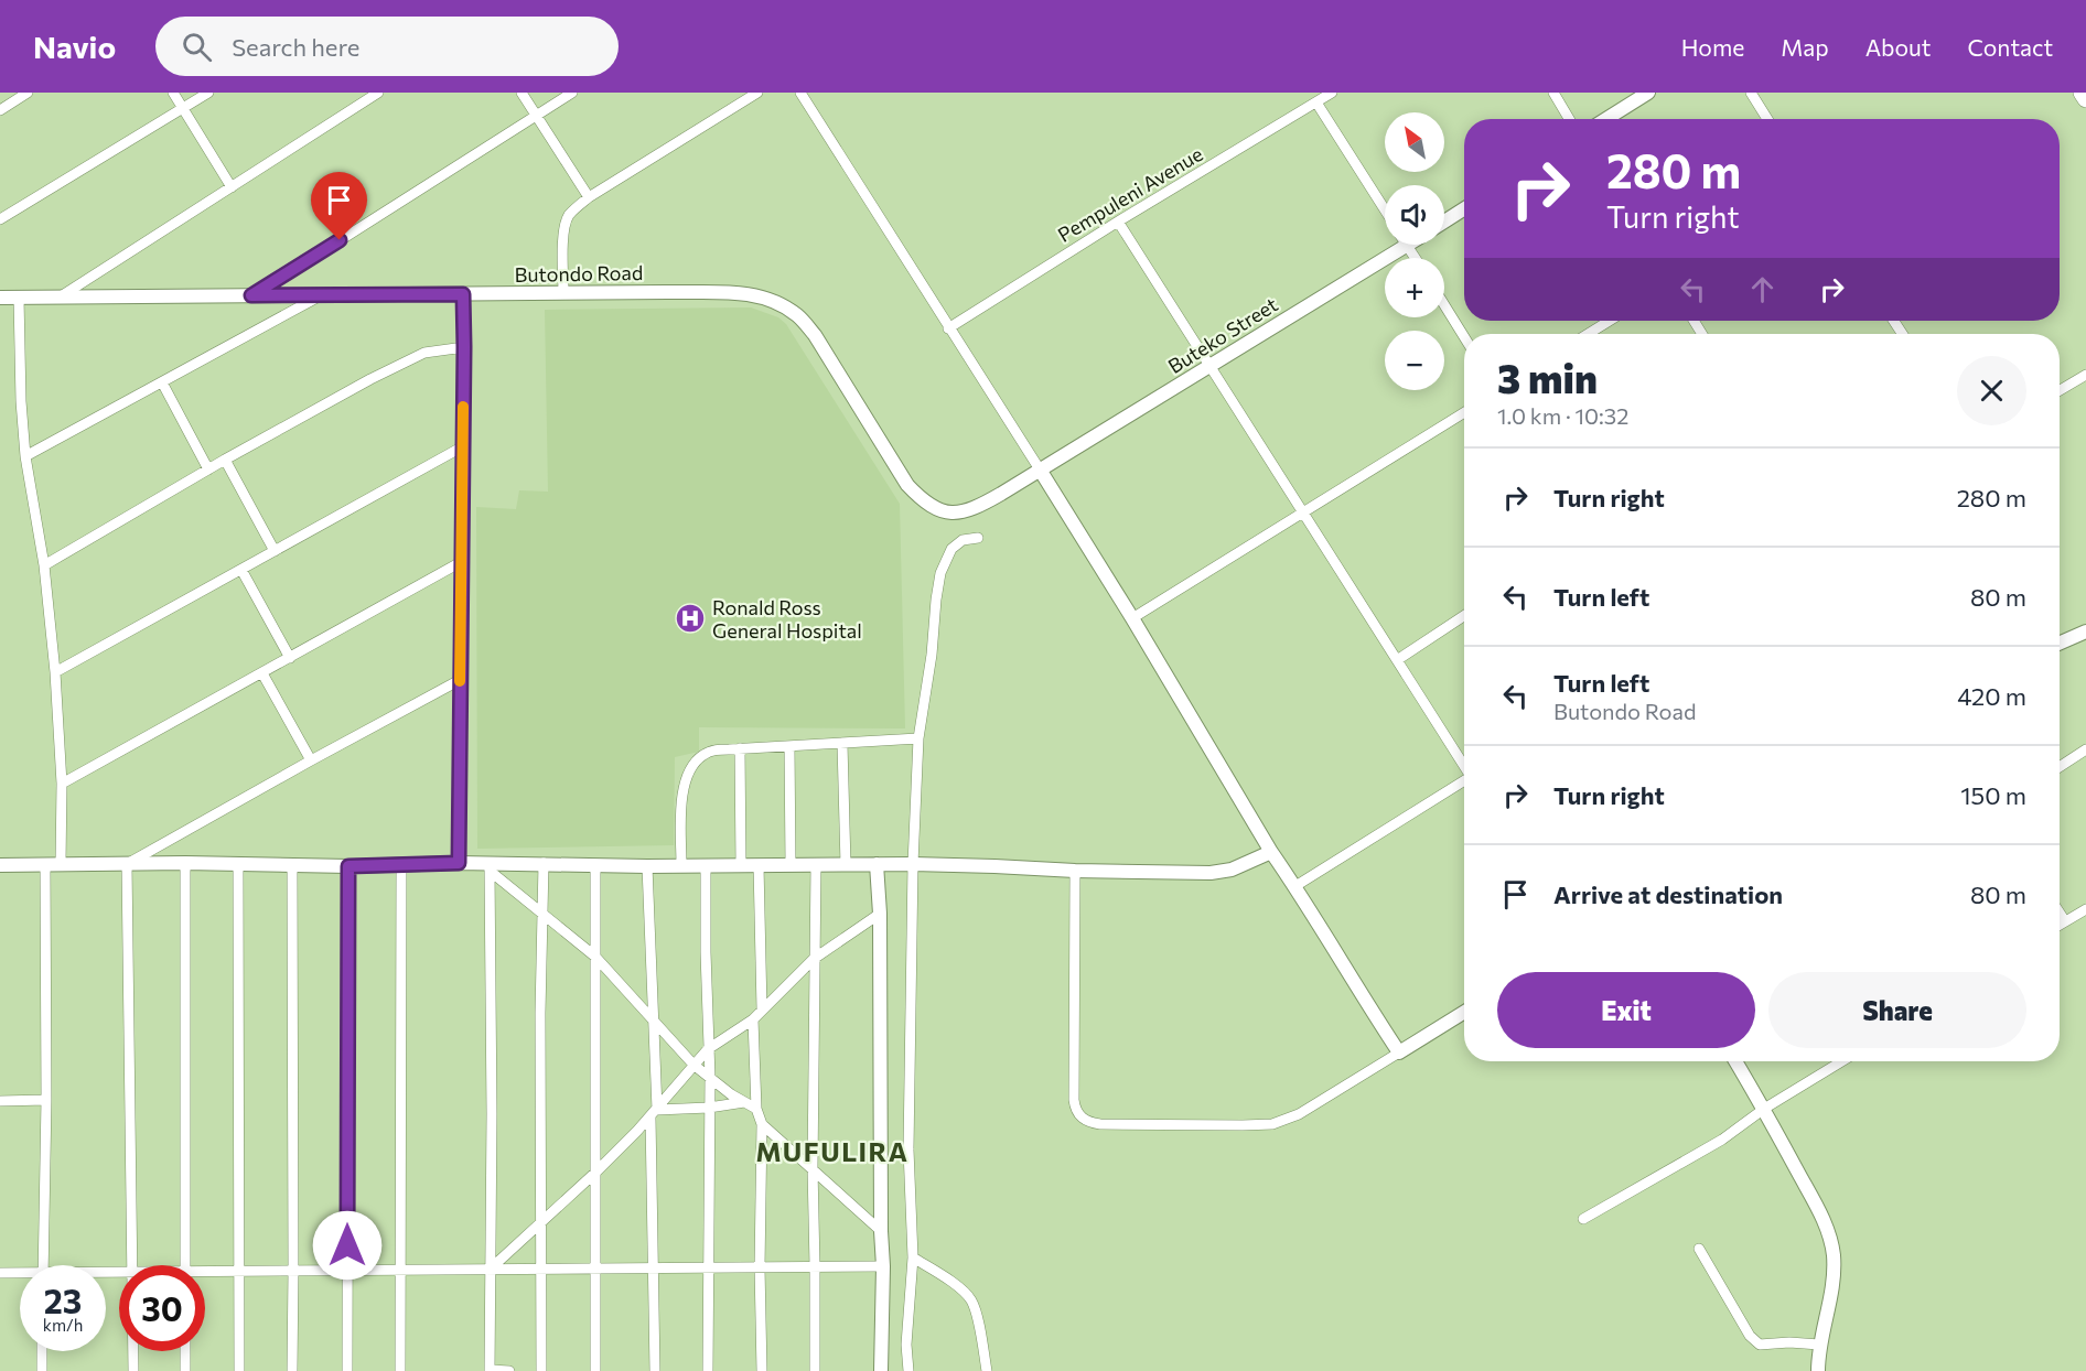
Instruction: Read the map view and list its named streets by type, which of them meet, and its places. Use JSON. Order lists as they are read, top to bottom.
{
  "streets": {
    "street": ["Pempuleni Avenue", "Butondo Road", "Buteko Street"]
  },
  "crossings": [
    ["Butondo Road", "Buteko Street"]
  ],
  "districts": ["MUFULIRA"],
  "places": {
    "hospital": ["Ronald Ross General Hospital"]
  },
  "north": "top left",
  "page": {
    "header": "Navio",
    "search": "Search here",
    "nav": [
      "Home",
      "Map",
      "About",
      "Contact"
    ],
    "map_buttons": ["+", "−"],
    "turn": ["280 m", "Turn right"],
    "heading": ["3 min", "1.0 km · 10:32"],
    "list": [
      {
        "name": "Turn right",
        "value": "280 m"
      },
      {
        "name": "Turn left",
        "value": "80 m"
      },
      {
        "name": "Turn left",
        "note": "Butondo Road",
        "value": "420 m"
      },
      {
        "name": "Turn right",
        "value": "150 m"
      },
      {
        "name": "Arrive at destination",
        "value": "80 m"
      }
    ],
    "buttons": ["Exit", "Share"],
    "speed": "23 km/h",
    "limit": "30"
  }
}
